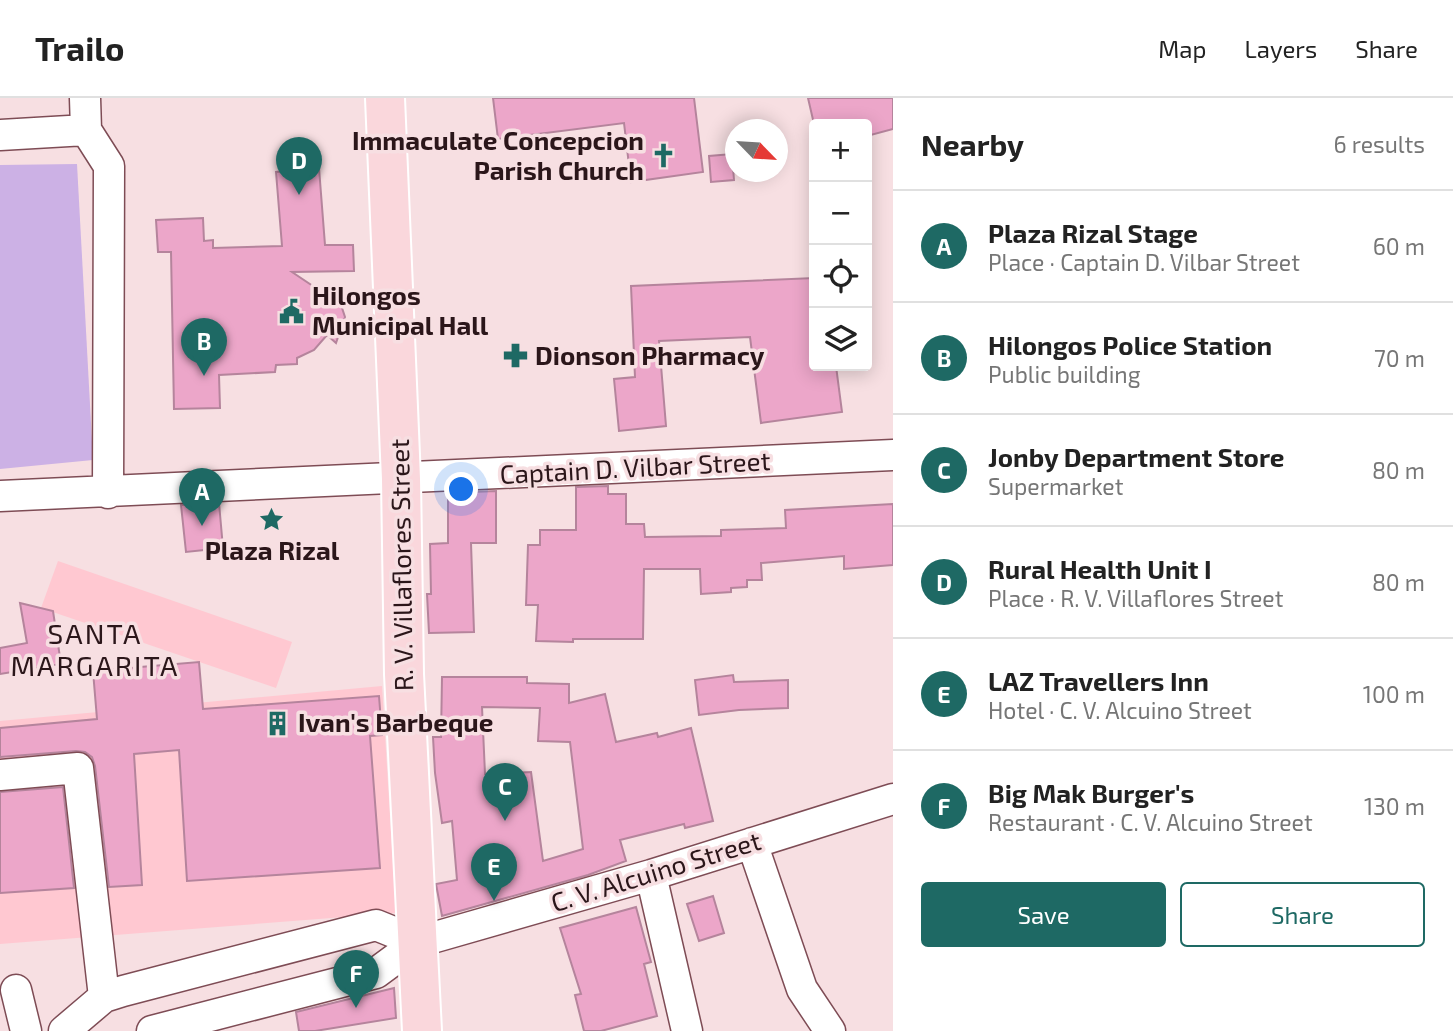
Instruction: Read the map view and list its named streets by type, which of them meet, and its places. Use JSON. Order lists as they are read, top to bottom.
{
  "streets": {
    "main road": ["R. V. Villaflores Street"],
    "street": ["Captain D. Vilbar Street", "C. V. Alcuino Street"]
  },
  "crossings": [
    ["Captain D. Vilbar Street", "R. V. Villaflores Street"],
    ["R. V. Villaflores Street", "C. V. Alcuino Street"]
  ],
  "districts": ["SANTA MARGARITA"],
  "places": {
    "church": ["Immaculate Concepcion Parish Church"],
    "public building": ["Hilongos Municipal Hall"],
    "pharmacy": ["Dionson Pharmacy"],
    "place": ["Plaza Rizal"],
    "building": ["Ivan's Barbeque"]
  },
  "north": "bottom right",
  "page": {
    "header": "Trailo",
    "nav": ["Map", "Layers", "Share"],
    "heading": ["Nearby", "6 results"],
    "map_buttons": ["+", "−"],
    "pins": [
      "D",
      "B",
      "A",
      "C",
      "E",
      "F"
    ],
    "list": [
      {
        "mark": "A",
        "name": "Plaza Rizal Stage",
        "note": "Place · Captain D. Vilbar Street",
        "value": "60 m"
      },
      {
        "mark": "B",
        "name": "Hilongos Police Station",
        "note": "Public building",
        "value": "70 m"
      },
      {
        "mark": "C",
        "name": "Jonby Department Store",
        "note": "Supermarket",
        "value": "80 m"
      },
      {
        "mark": "D",
        "name": "Rural Health Unit I",
        "note": "Place · R. V. Villaflores Street",
        "value": "80 m"
      },
      {
        "mark": "E",
        "name": "LAZ Travellers Inn",
        "note": "Hotel · C. V. Alcuino Street",
        "value": "100 m"
      },
      {
        "mark": "F",
        "name": "Big Mak Burger's",
        "note": "Restaurant · C. V. Alcuino Street",
        "value": "130 m"
      }
    ],
    "buttons": ["Save", "Share"]
  }
}
